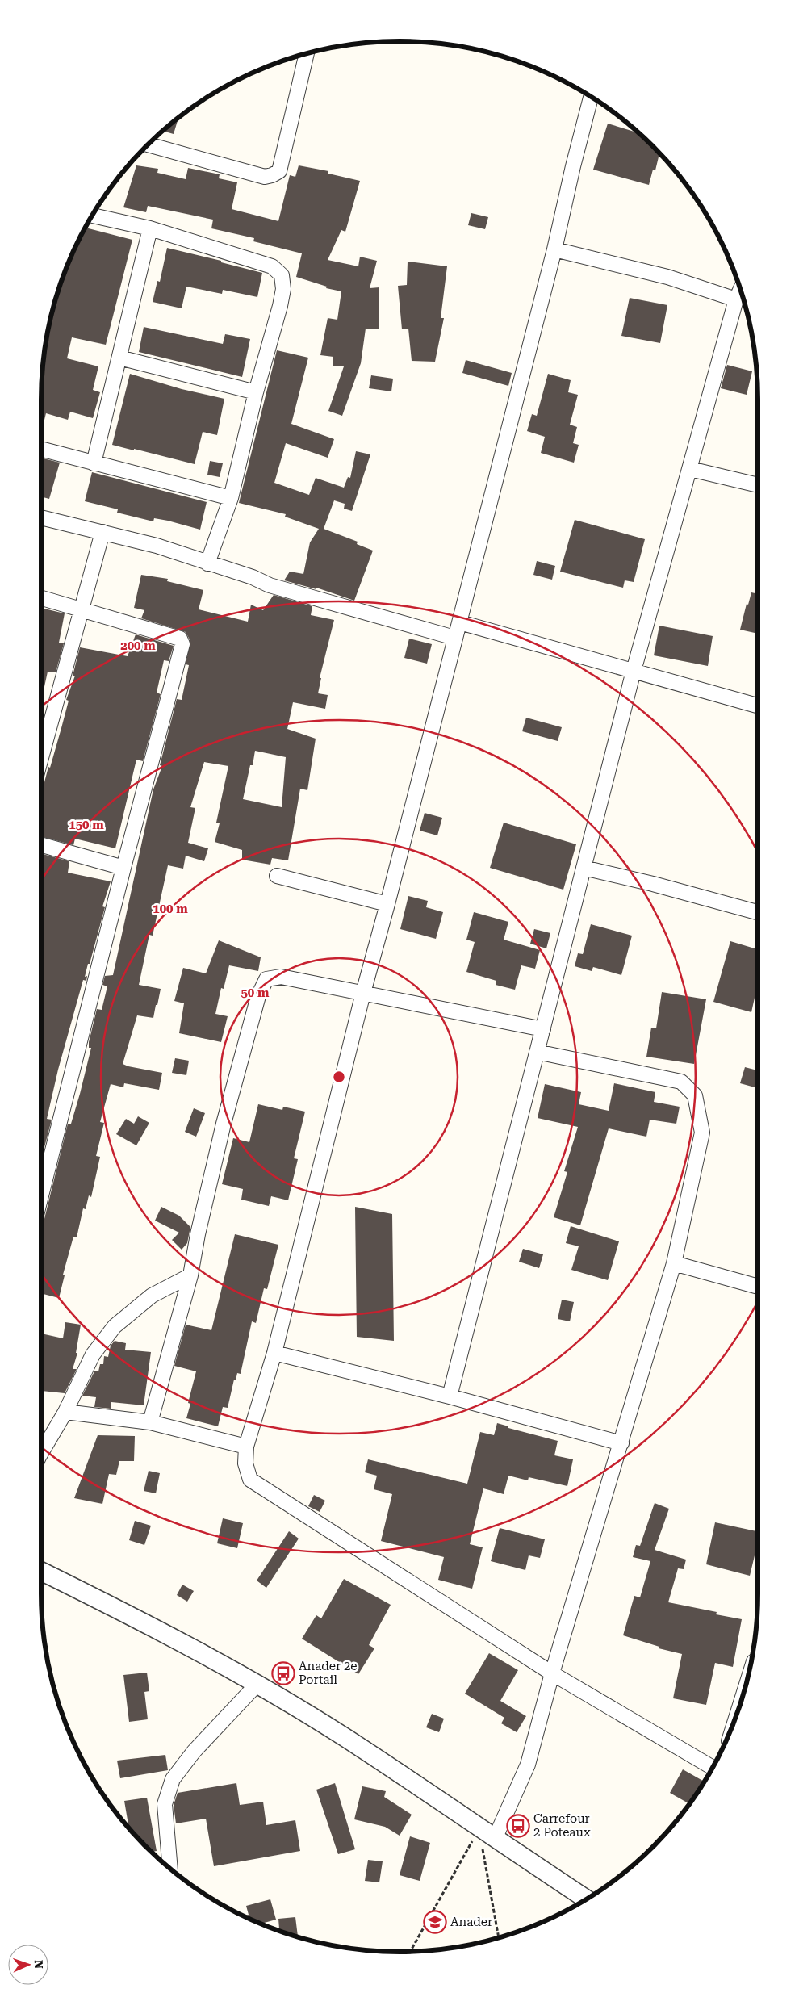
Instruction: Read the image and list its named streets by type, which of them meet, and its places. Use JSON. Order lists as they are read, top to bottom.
{
  "places": {
    "bus stop": ["Anader 2e Portail", "Carrefour 2 Poteaux"],
    "school or university": ["Anader"]
  },
  "north": "right",
  "rings": [
    "200 m",
    "150 m",
    "100 m",
    "50 m"
  ]
}
